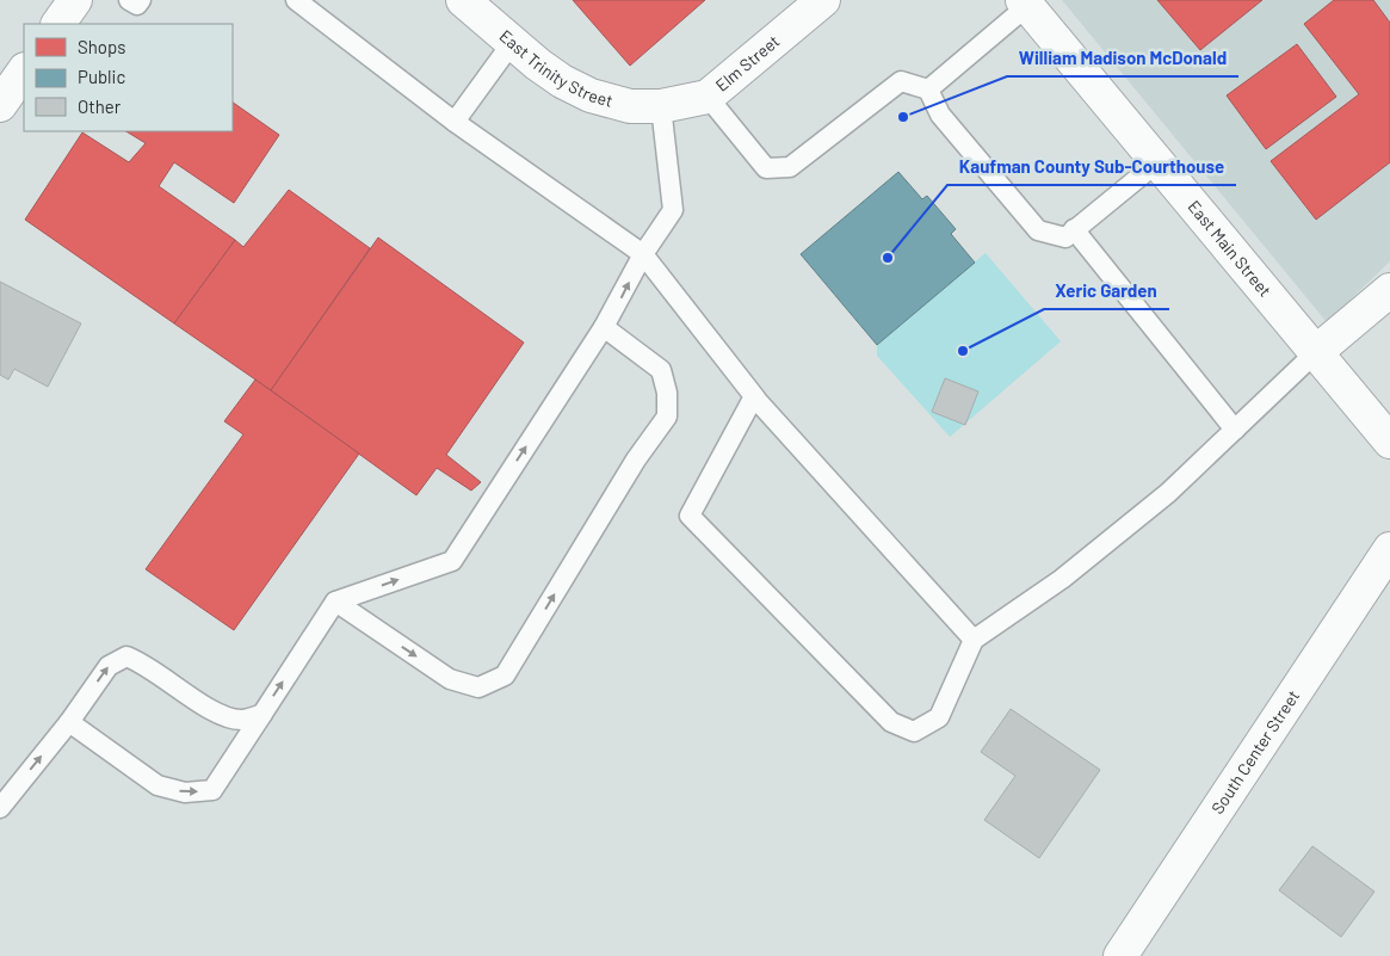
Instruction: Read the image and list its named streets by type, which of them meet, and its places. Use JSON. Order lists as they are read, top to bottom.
{
  "streets": {
    "street": [
      "Elm Street",
      "East Trinity Street",
      "East Main Street",
      "South Center Street"
    ]
  },
  "crossings": [
    ["Elm Street", "East Trinity Street"]
  ],
  "places": ["William Madison McDonald", "Kaufman County Sub-Courthouse", "Xeric Garden"],
  "legend": ["Shops", "Public", "Other"]
}
